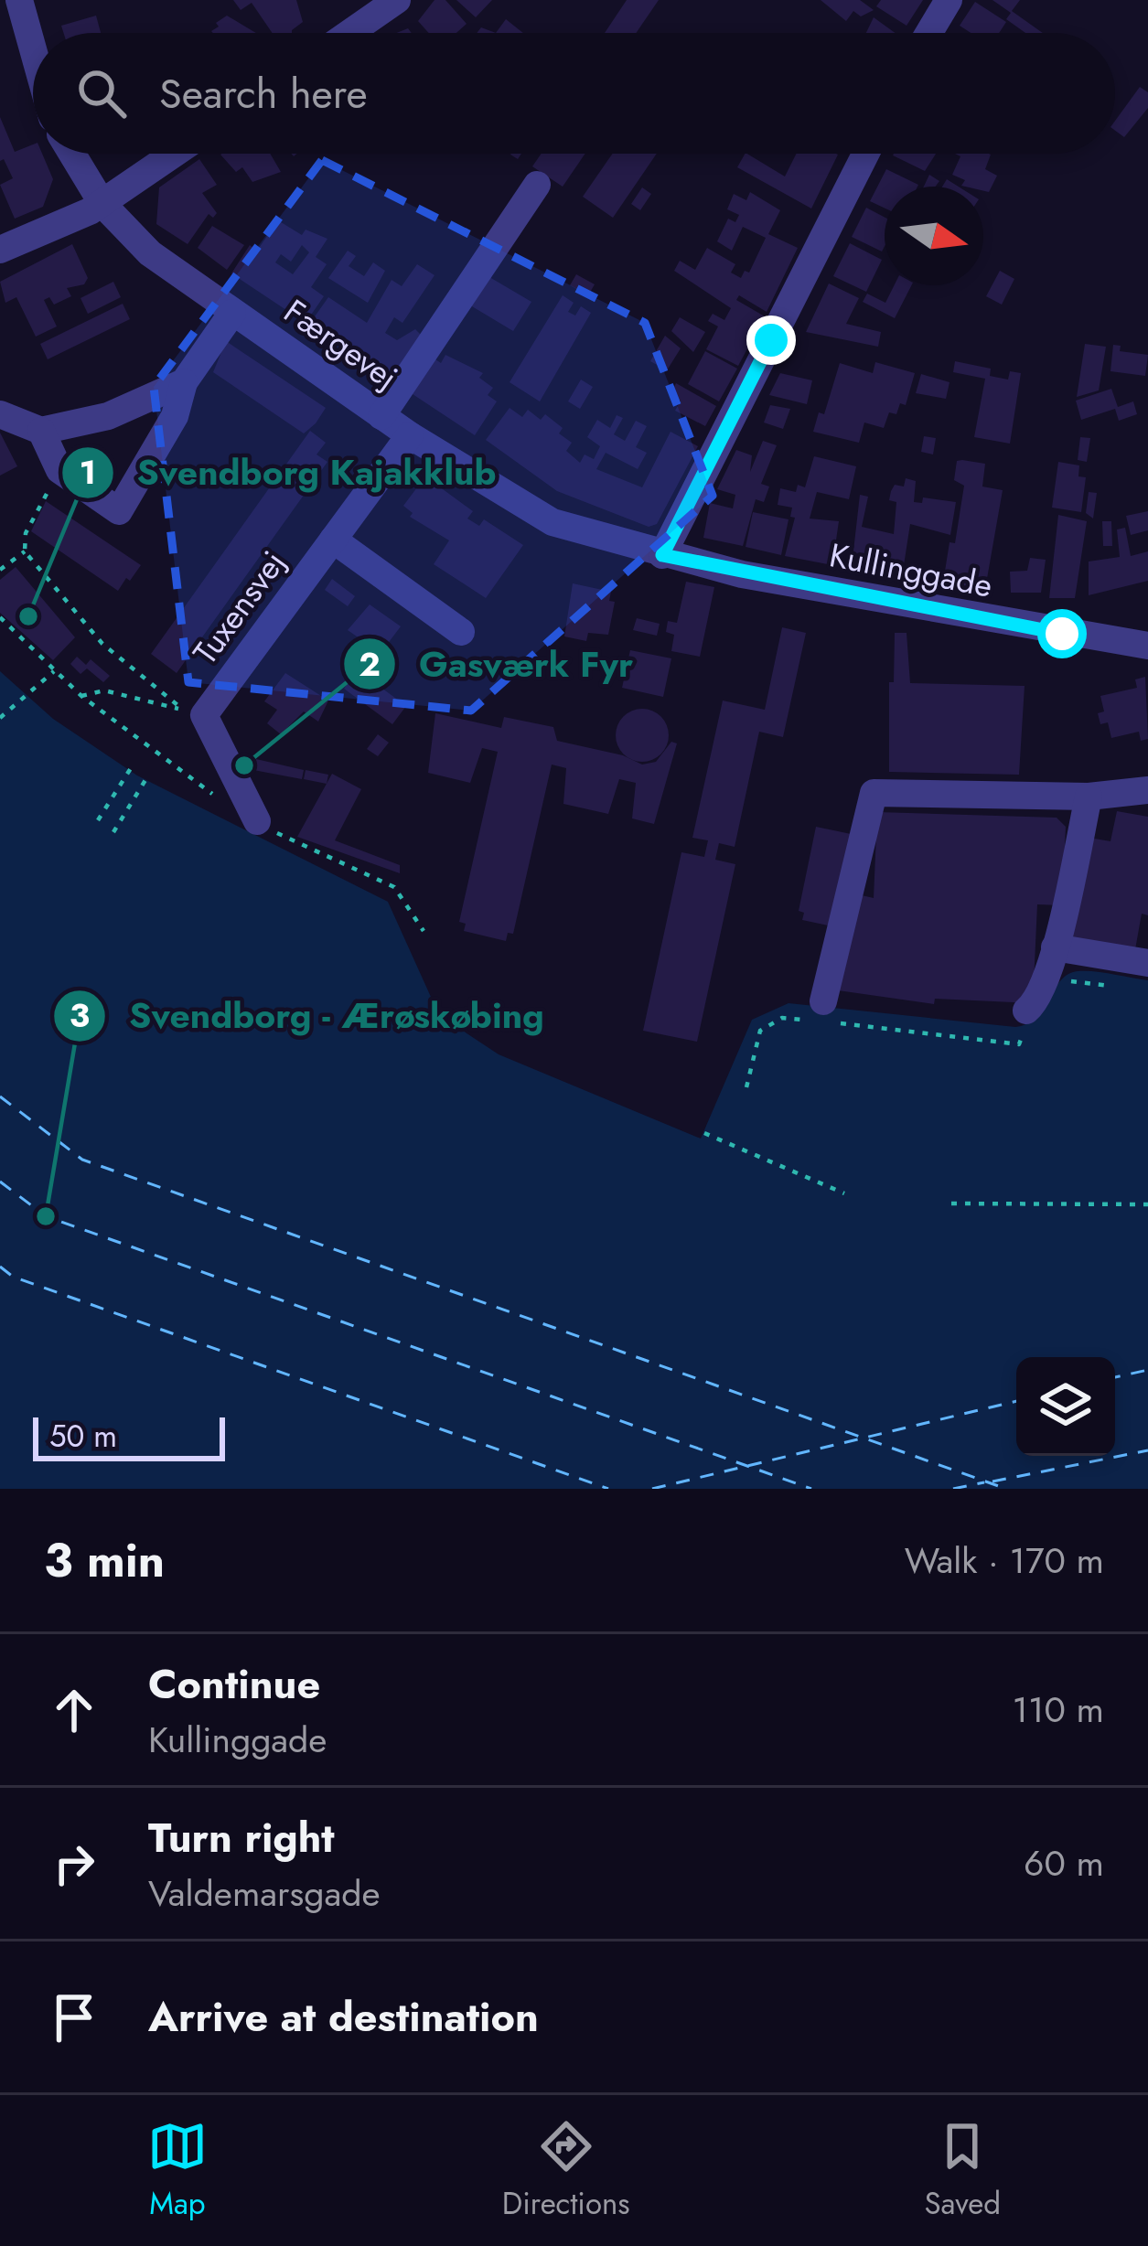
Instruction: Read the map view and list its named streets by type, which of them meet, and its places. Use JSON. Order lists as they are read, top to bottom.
{
  "streets": {
    "street": ["Færgevej", "Kullinggade", "Tuxensvej"]
  },
  "crossings": [
    ["Færgevej", "Kullinggade"],
    ["Færgevej", "Tuxensvej"]
  ],
  "places": ["Svendborg Kajakklub", "Gasværk Fyr", "Svendborg - Ærøskøbing"],
  "scale_bar": "50 m",
  "north": "right",
  "page": {
    "search": "Search here",
    "scale": "50 m",
    "heading": ["3 min", "Walk · 170 m"],
    "list": [
      ["Continue", "Kullinggade", "110 m"],
      ["Turn right", "Valdemarsgade", "60 m"],
      "Arrive at destination"
    ],
    "nav": ["Map", "Directions", "Saved"]
  }
}
